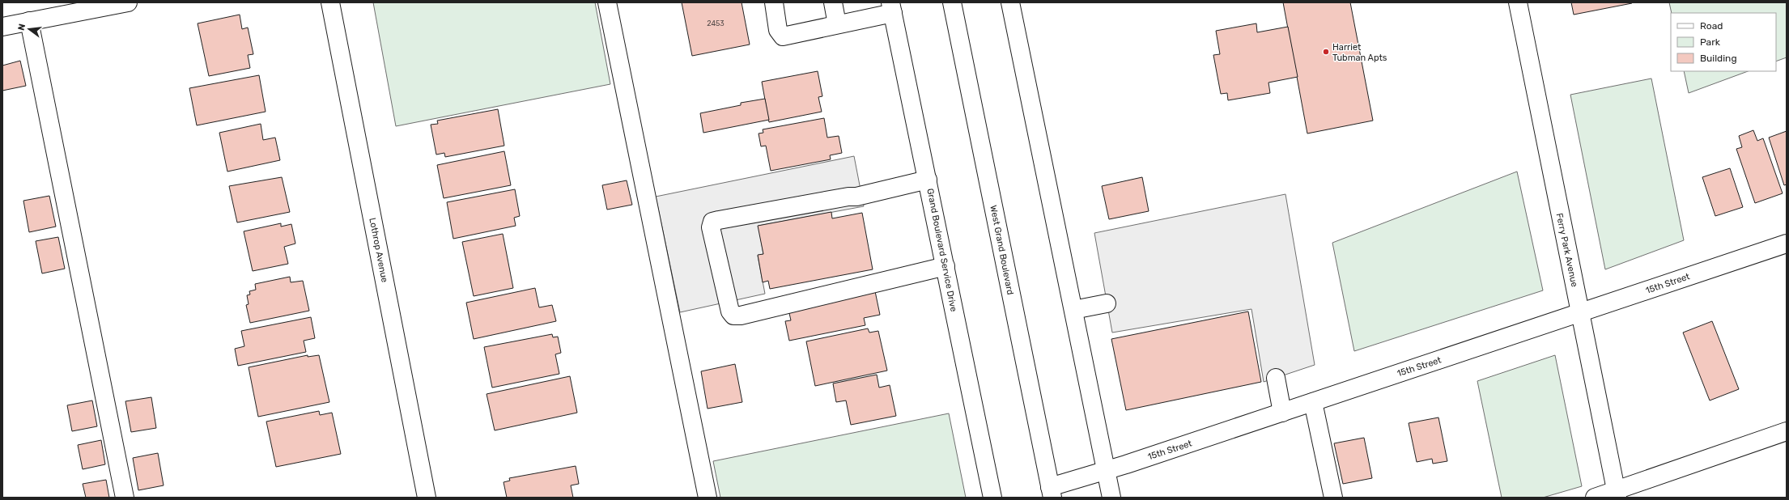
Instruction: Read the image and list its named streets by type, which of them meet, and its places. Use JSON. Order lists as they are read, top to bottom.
{
  "streets": {
    "street": [
      "Lothrop Avenue",
      "Grand Boulevard Service Drive",
      "West Grand Boulevard",
      "Ferry Park Avenue",
      "15th Street"
    ]
  },
  "crossings": [
    ["West Grand Boulevard", "15th Street"],
    ["Ferry Park Avenue", "15th Street"]
  ],
  "places": ["Harriet Tubman Apts"],
  "house_numbers": ["2453"],
  "legend": ["Road", "Park", "Building"],
  "north": "left"
}
